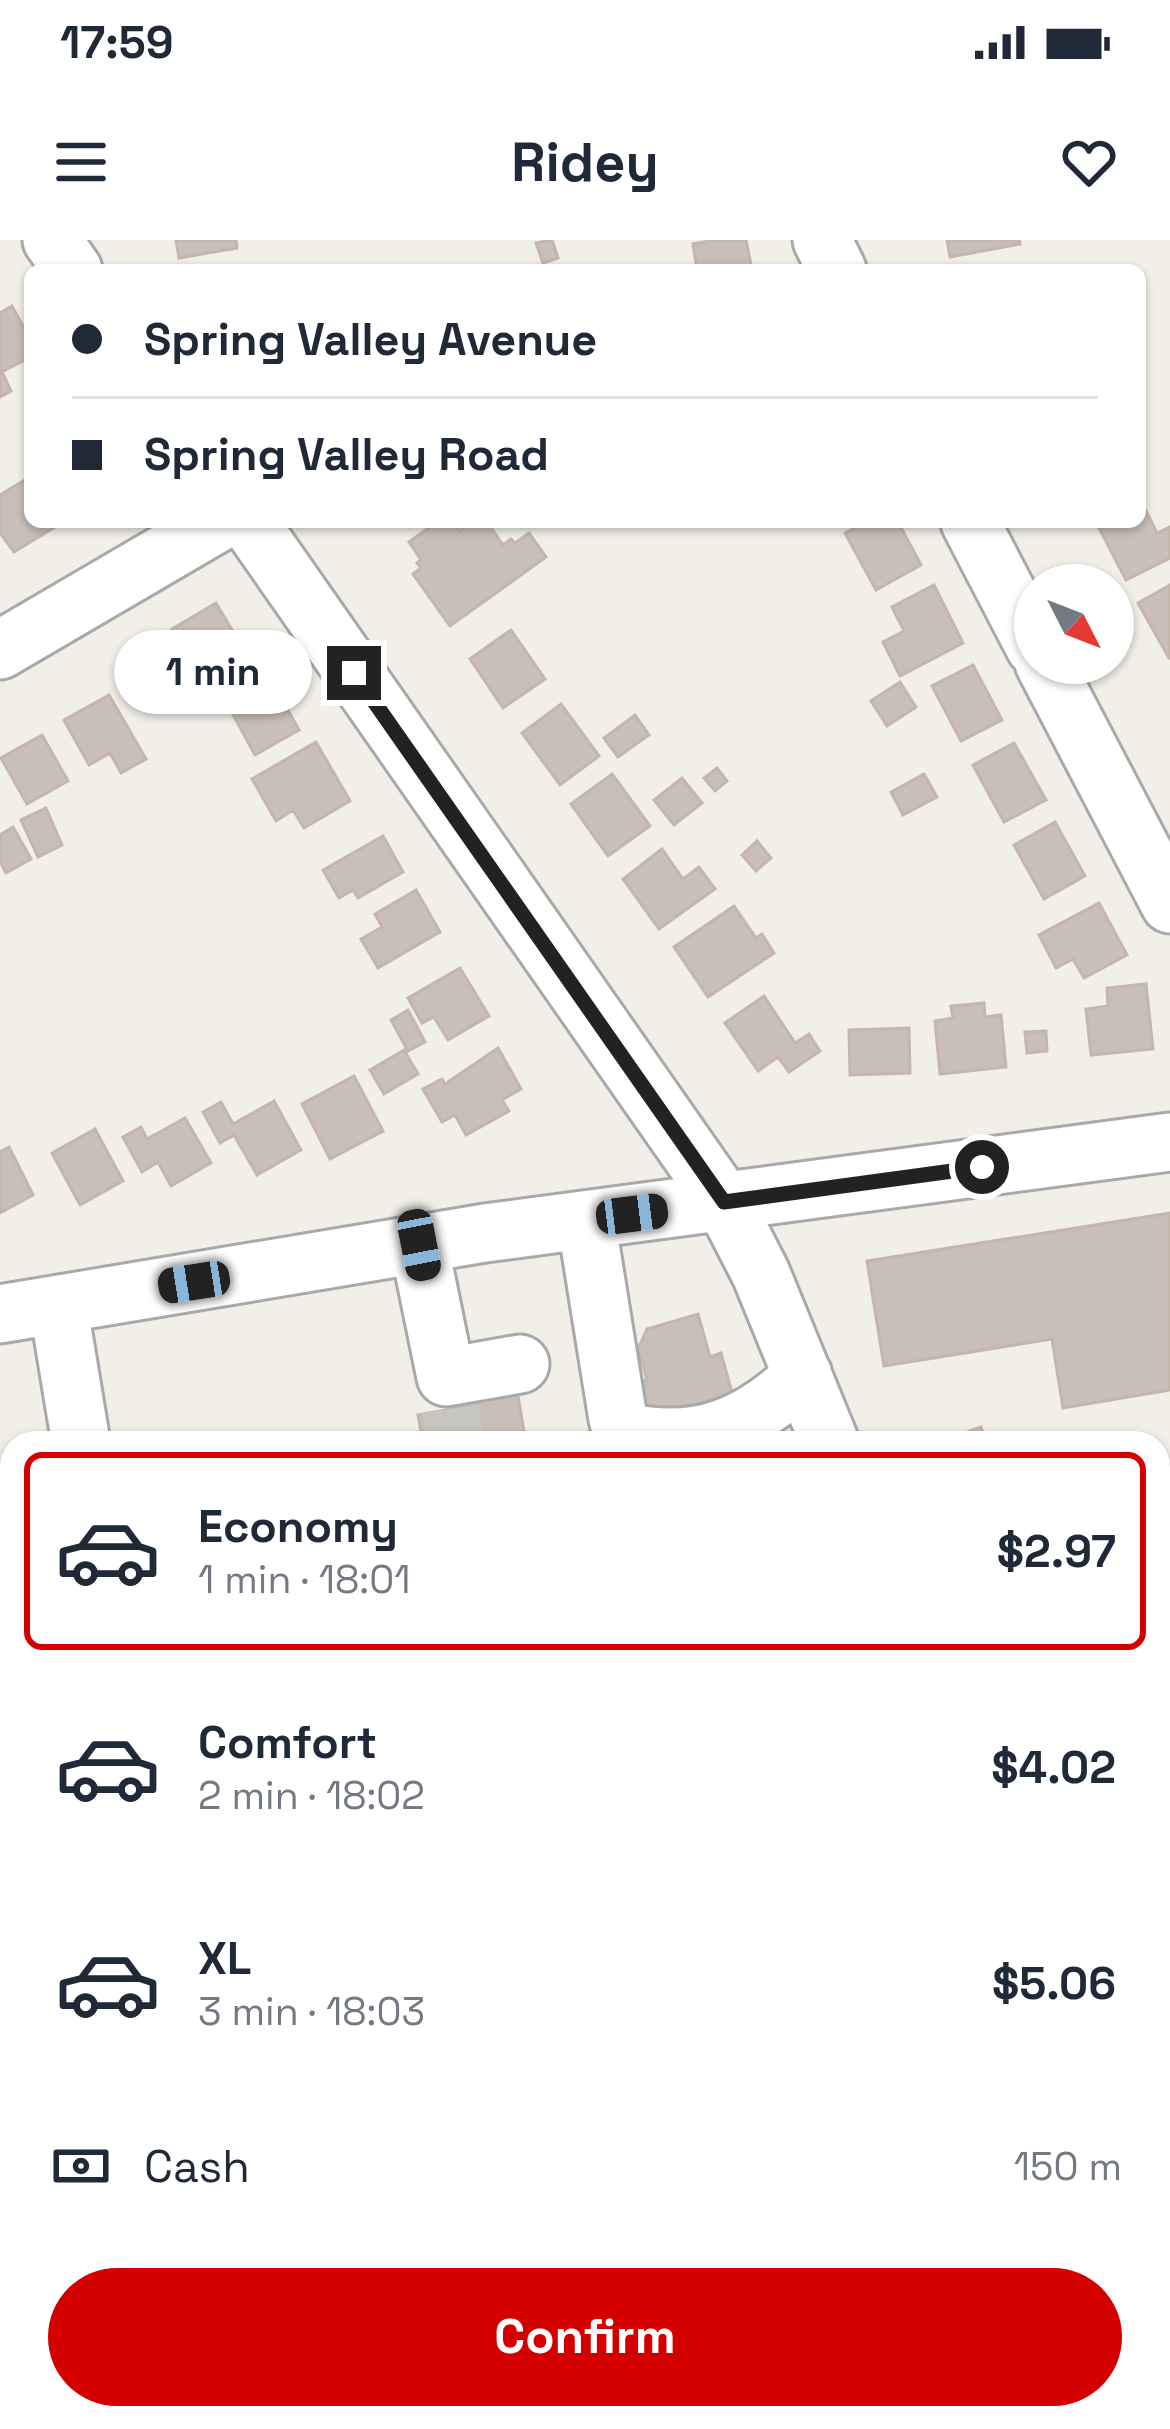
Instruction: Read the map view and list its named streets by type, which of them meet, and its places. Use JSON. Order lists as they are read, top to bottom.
{
  "north": "bottom right",
  "page": {
    "status": "17:59",
    "header": "Ridey",
    "banner": ["Spring Valley Avenue", "Spring Valley Road"],
    "bubble": "1 min",
    "list": [
      {
        "name": "Economy",
        "note": "1 min · 18:01",
        "value": "$2.97"
      },
      {
        "name": "Comfort",
        "note": "2 min · 18:02",
        "value": "$4.02"
      },
      {
        "name": "XL",
        "note": "3 min · 18:03",
        "value": "$5.06"
      }
    ],
    "pay": ["Cash", "150 m"],
    "buttons": "Confirm"
  }
}
